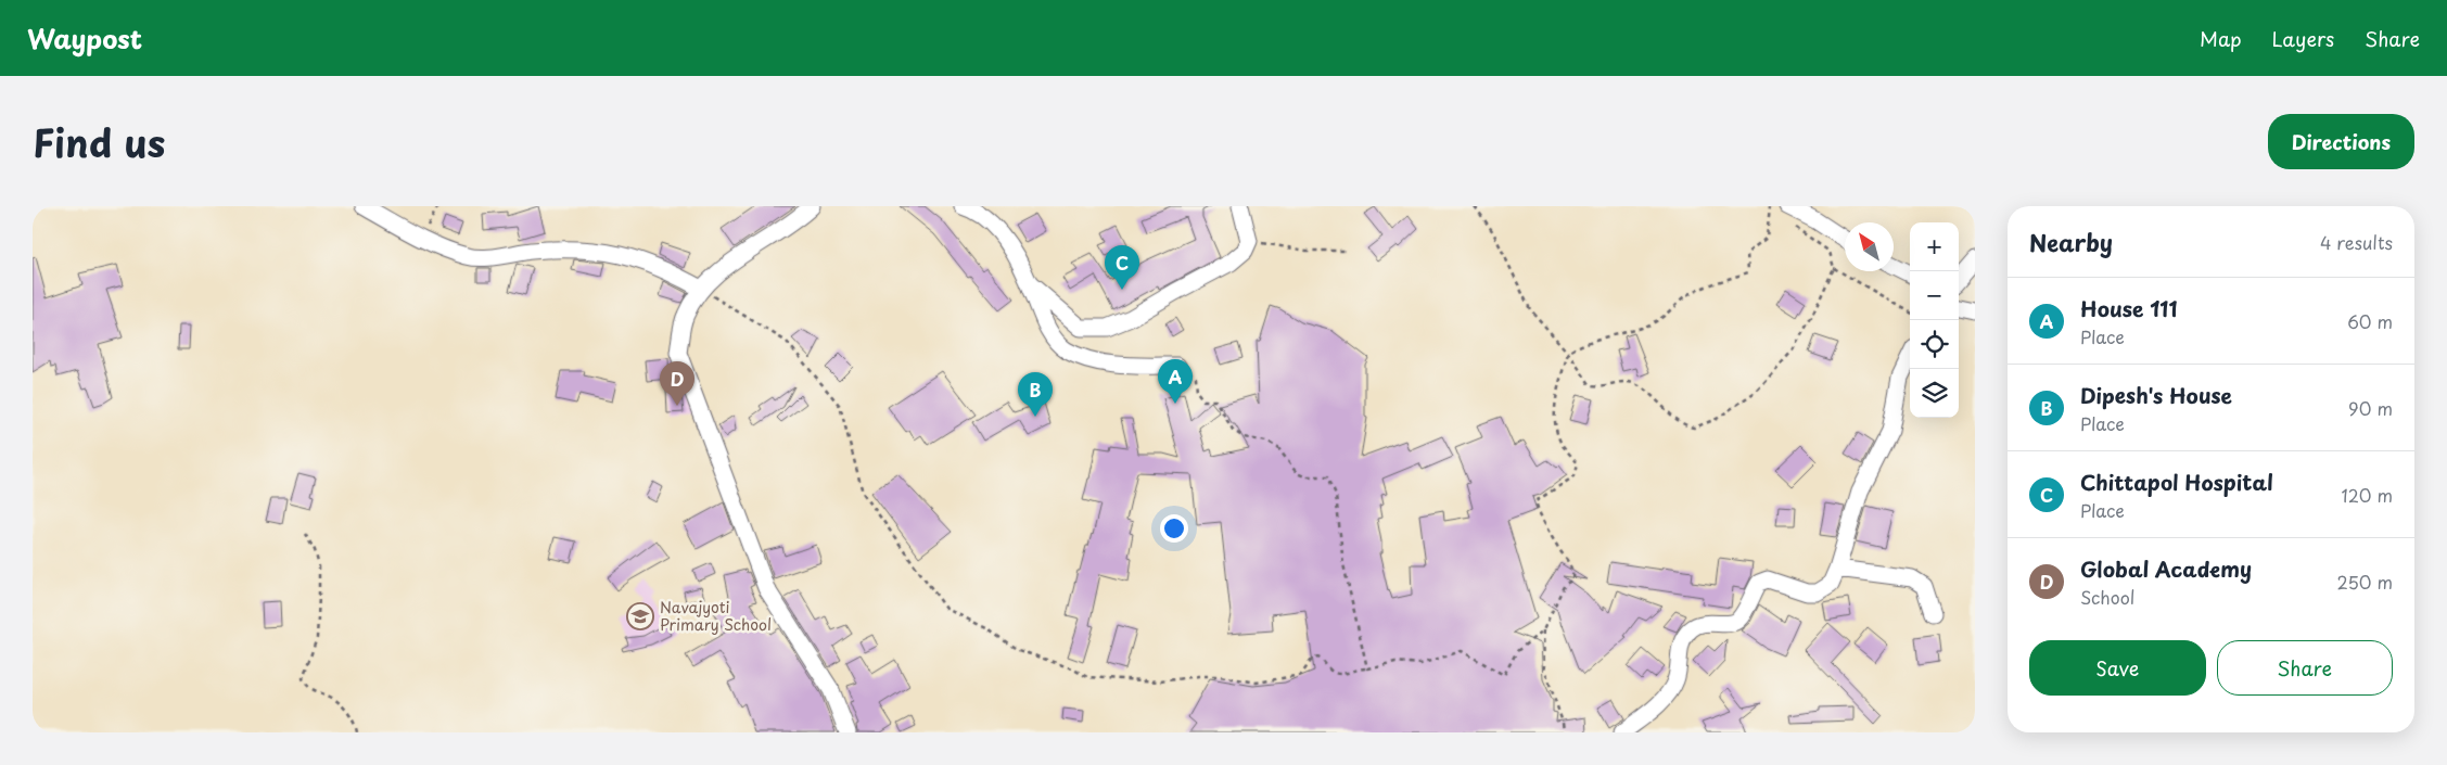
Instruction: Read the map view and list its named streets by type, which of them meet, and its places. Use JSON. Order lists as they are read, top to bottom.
{
  "places": {
    "school or university": ["Navajyoti Primary School"]
  },
  "north": "top left",
  "page": {
    "header": "Waypost",
    "nav": ["Map", "Layers", "Share"],
    "title": "Find us",
    "buttons": [
      "Directions",
      ["Save", "Share"]
    ],
    "heading": ["Nearby", "4 results"],
    "map_buttons": ["+", "−"],
    "pins": [
      "C",
      "A",
      "D",
      "B"
    ],
    "list": [
      {
        "mark": "A",
        "name": "House 111",
        "note": "Place",
        "value": "60 m"
      },
      {
        "mark": "B",
        "name": "Dipesh's House",
        "note": "Place",
        "value": "90 m"
      },
      {
        "mark": "C",
        "name": "Chittapol Hospital",
        "note": "Place",
        "value": "120 m"
      },
      {
        "mark": "D",
        "name": "Global Academy",
        "note": "School",
        "value": "250 m"
      }
    ]
  }
}
